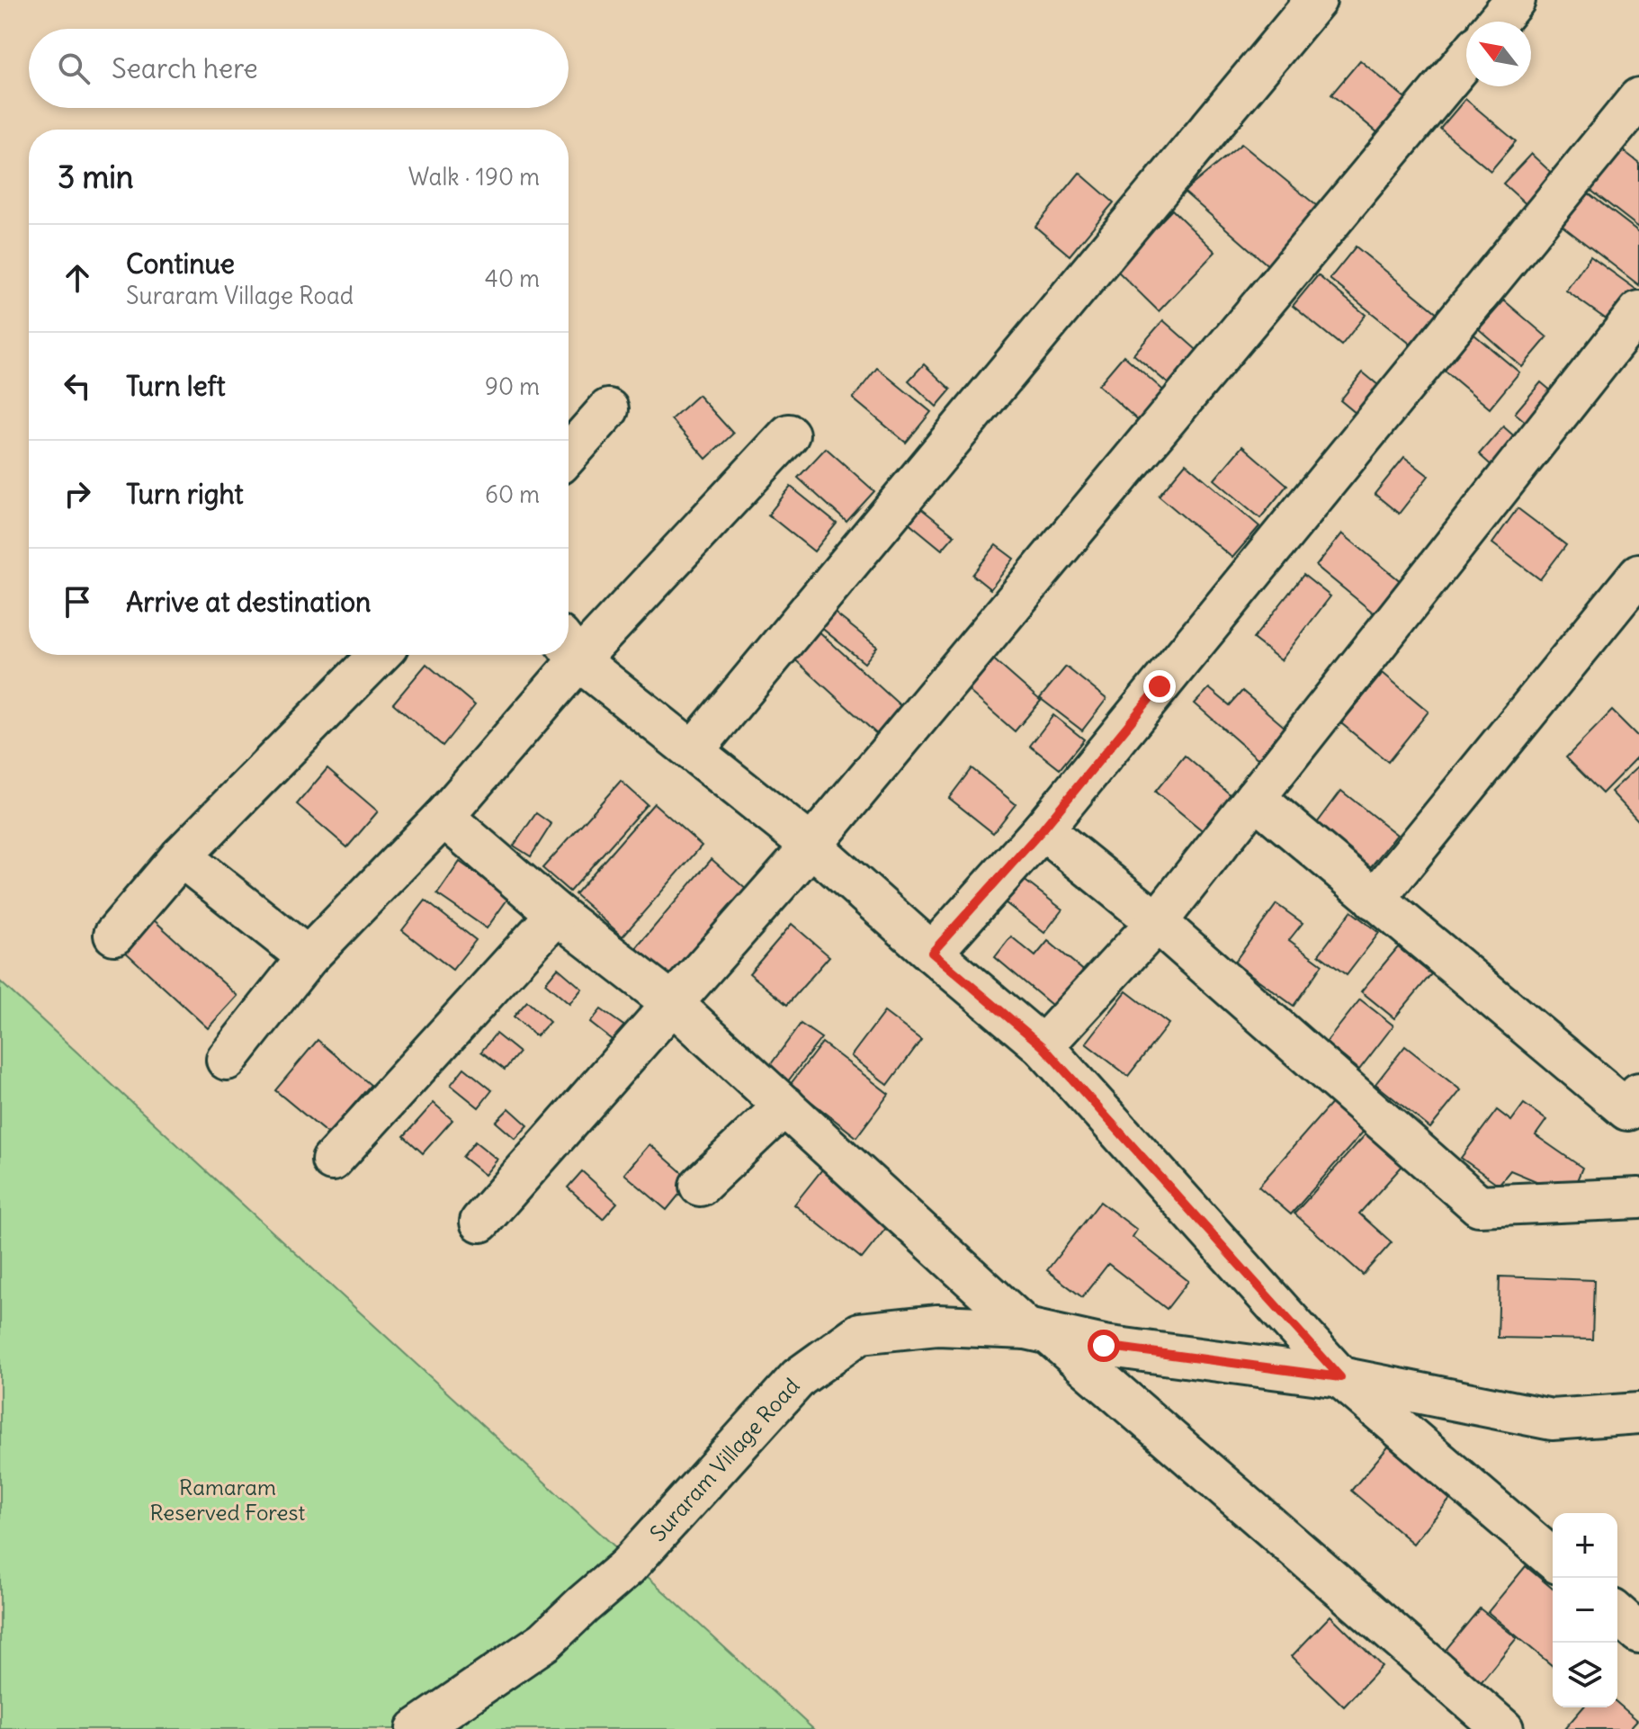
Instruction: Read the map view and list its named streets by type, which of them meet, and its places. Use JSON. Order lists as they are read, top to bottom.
{
  "streets": {
    "street": ["Suraram Village Road"]
  },
  "parks": ["Ramaram Reserved Forest"],
  "north": "top left",
  "page": {
    "search": "Search here",
    "heading": ["3 min", "Walk · 190 m"],
    "list": [
      ["Continue", "Suraram Village Road", "40 m"],
      ["Turn left", "90 m"],
      ["Turn right", "60 m"],
      "Arrive at destination"
    ],
    "map_buttons": ["+", "−"]
  }
}
